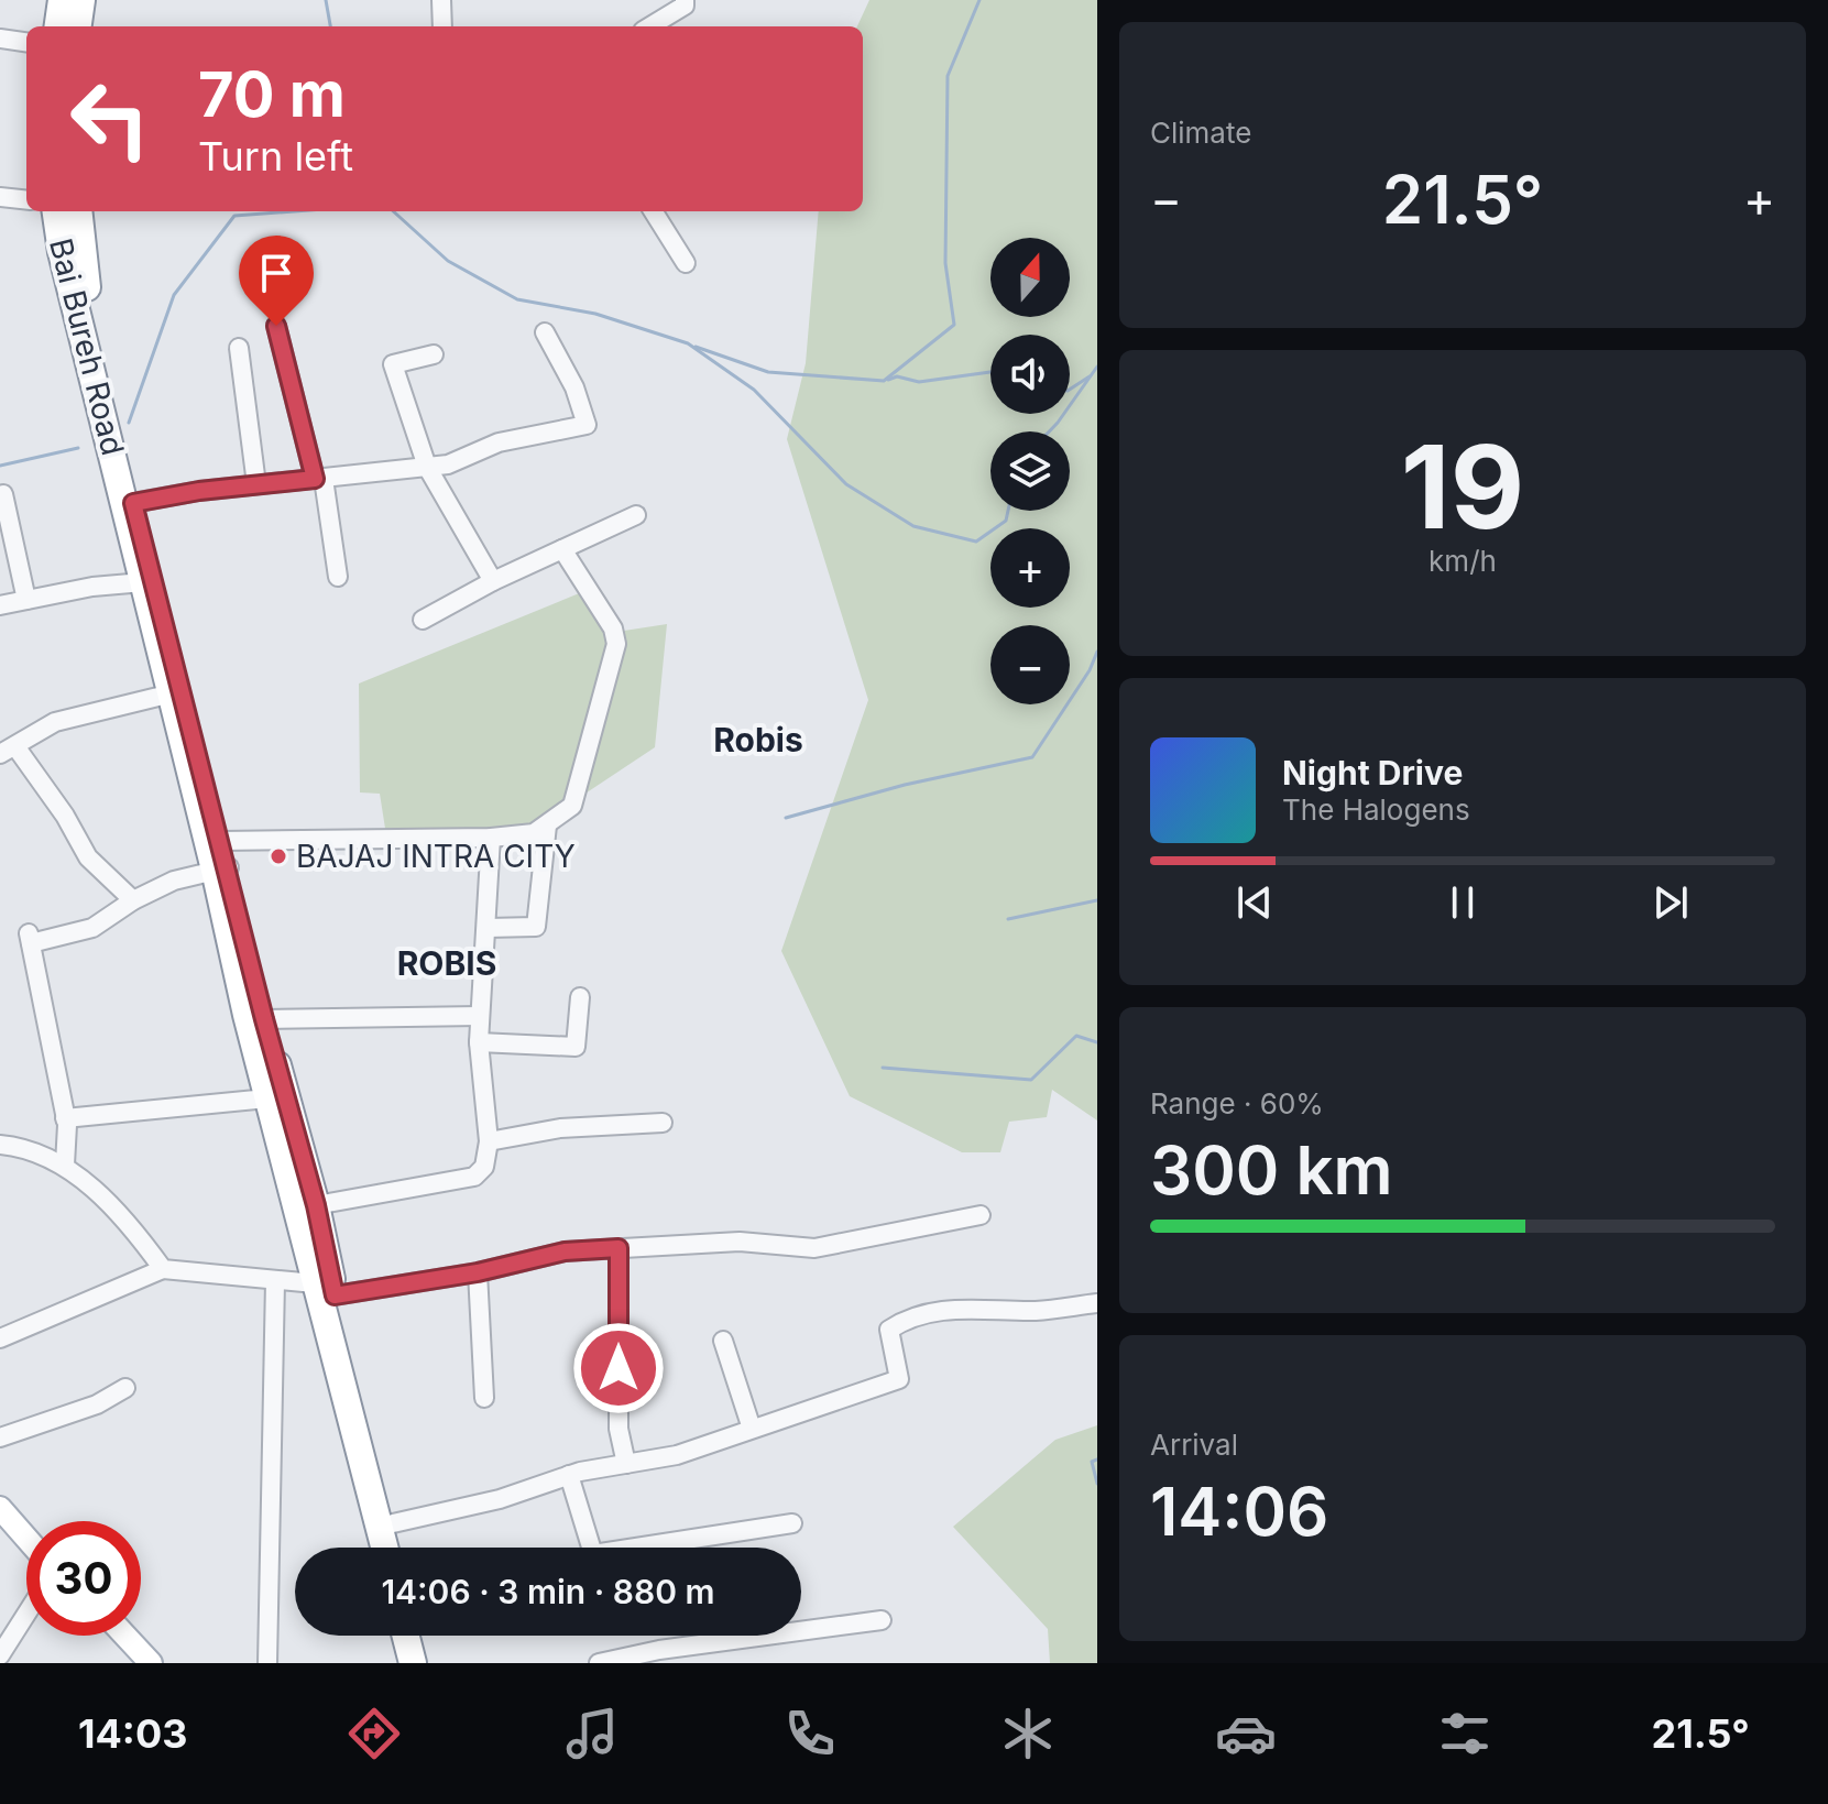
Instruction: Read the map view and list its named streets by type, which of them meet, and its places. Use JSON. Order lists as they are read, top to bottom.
{
  "streets": {
    "highway": ["Bai Bureh Road"]
  },
  "districts": ["Robis", "ROBIS"],
  "places": ["BAJAJ INTRA CITY"],
  "north": "top",
  "page": {
    "tile": [
      "Climate",
      ["19", "km/h"],
      ["Range · 60%", "300 km"],
      ["Arrival", "14:06"]
    ],
    "turn": ["70 m", "Turn left"],
    "heat": ["−", "21.5°", "+"],
    "map_buttons": ["+", "−"],
    "song": ["Night Drive", "The Halogens"],
    "limit": "30",
    "trip": "14:06 · 3 min · 880 m",
    "tabs": ["14:03", "21.5°"]
  }
}
